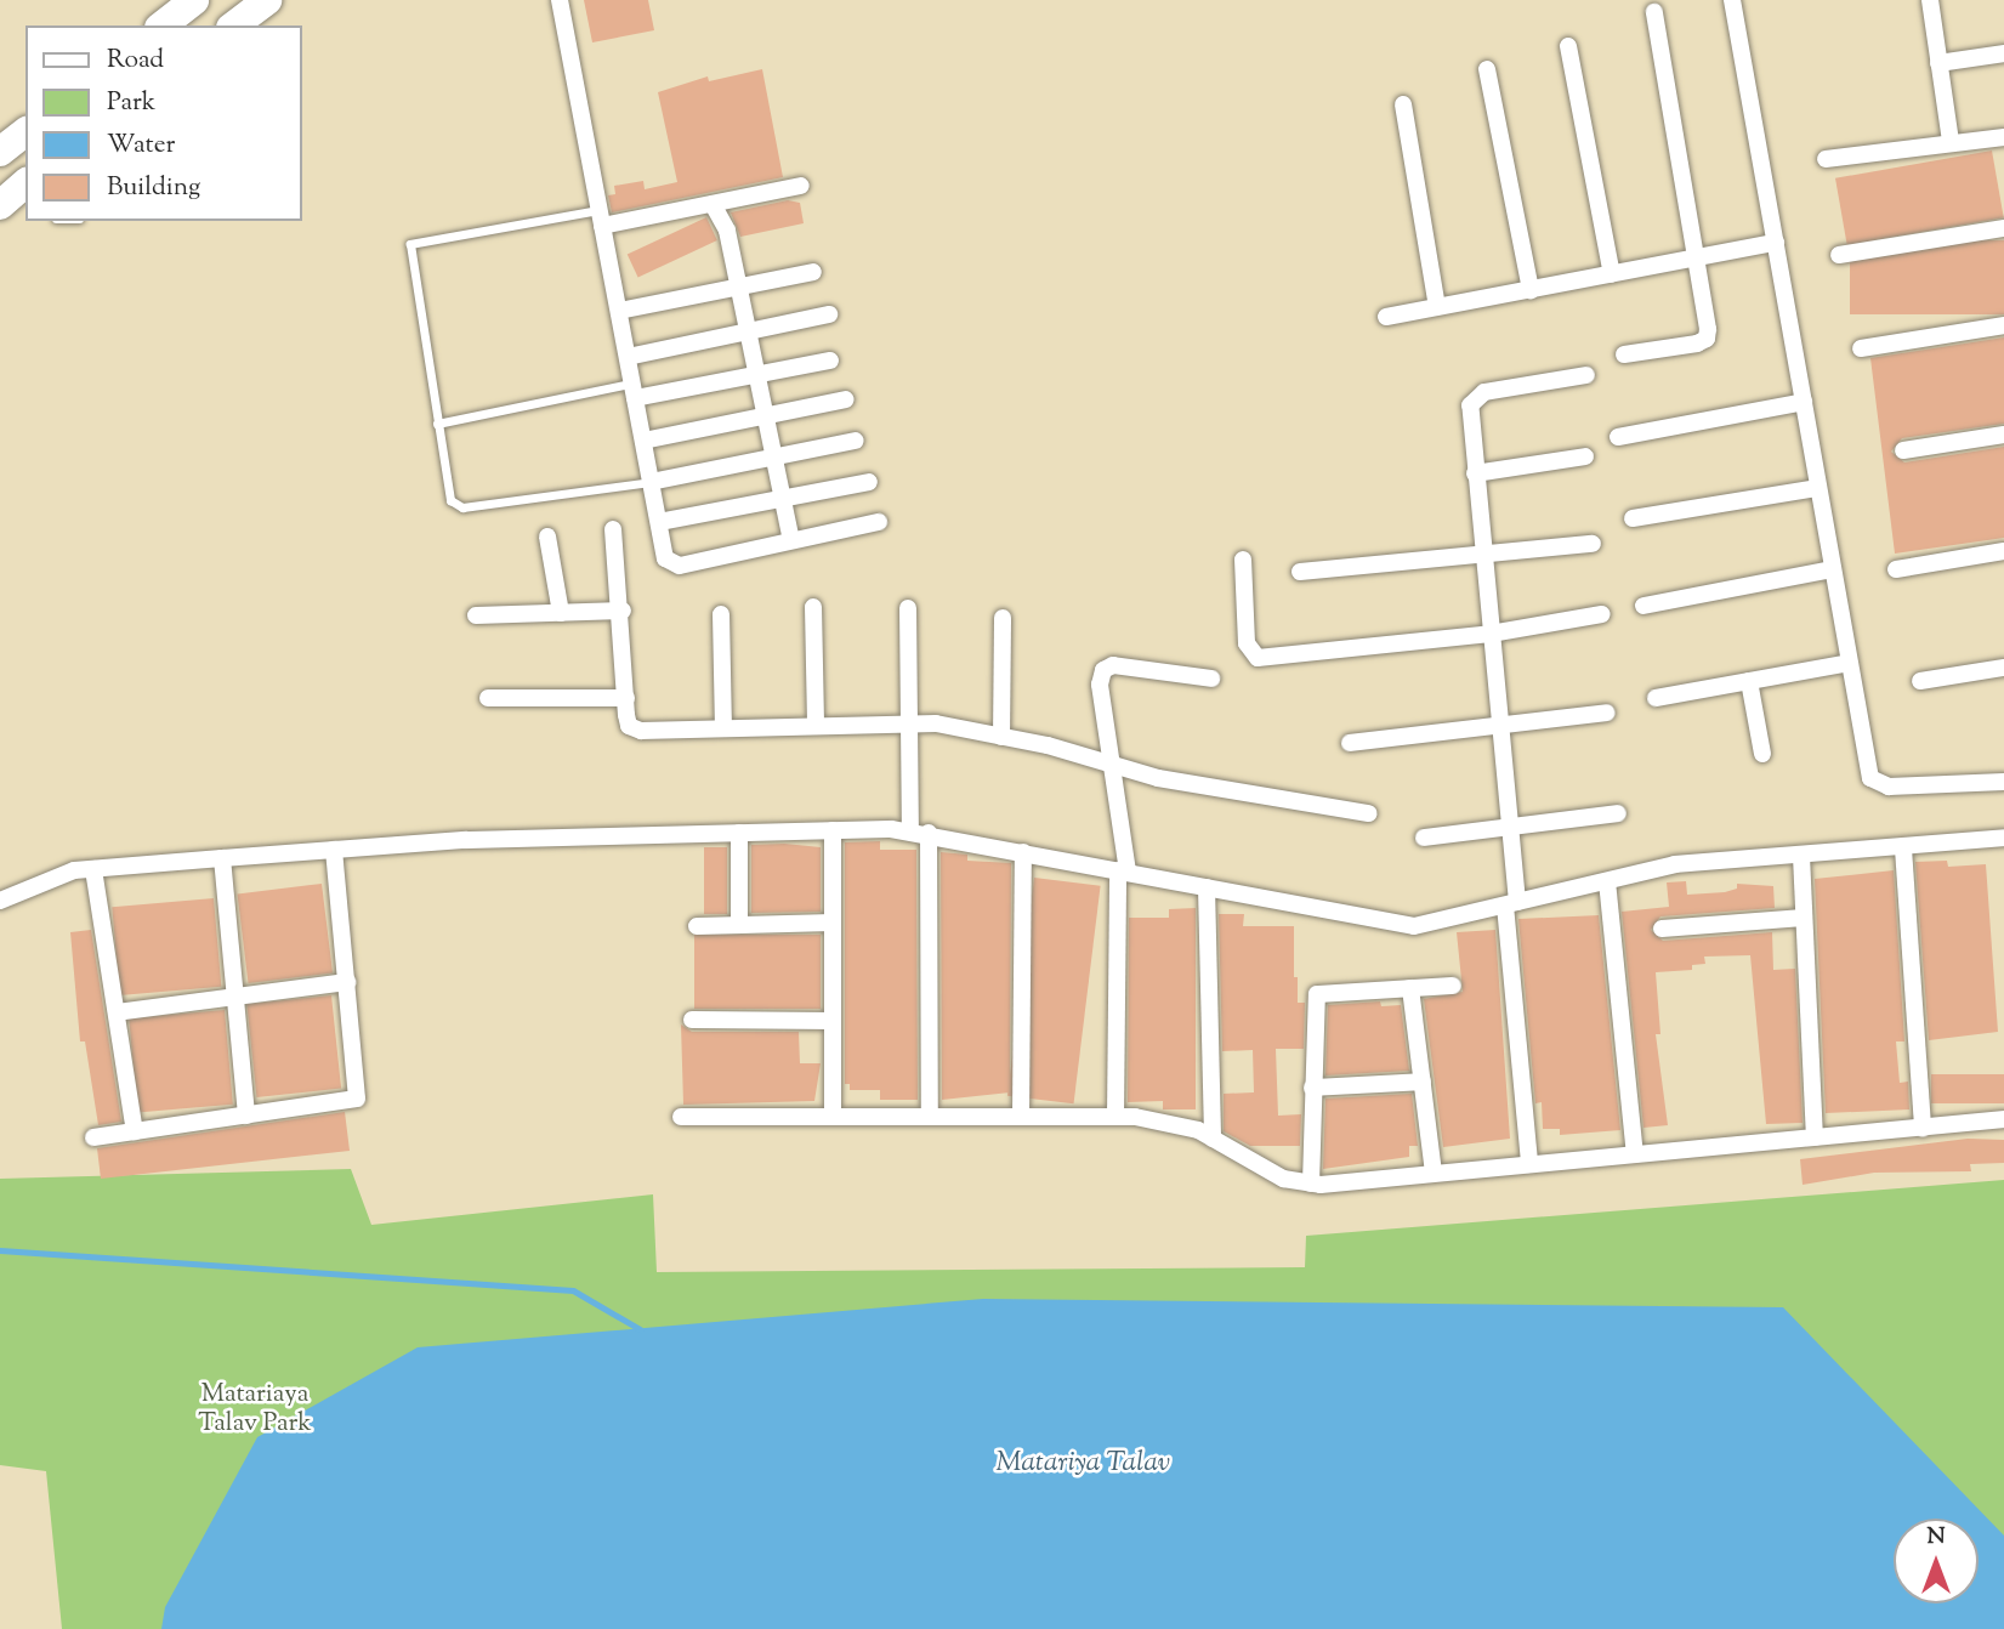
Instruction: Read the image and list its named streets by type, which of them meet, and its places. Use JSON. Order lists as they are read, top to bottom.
{
  "water": ["Matariya Talav"],
  "parks": ["Matariaya Talav Park"],
  "legend": [
    "Road",
    "Park",
    "Water",
    "Building"
  ],
  "north": "top"
}
